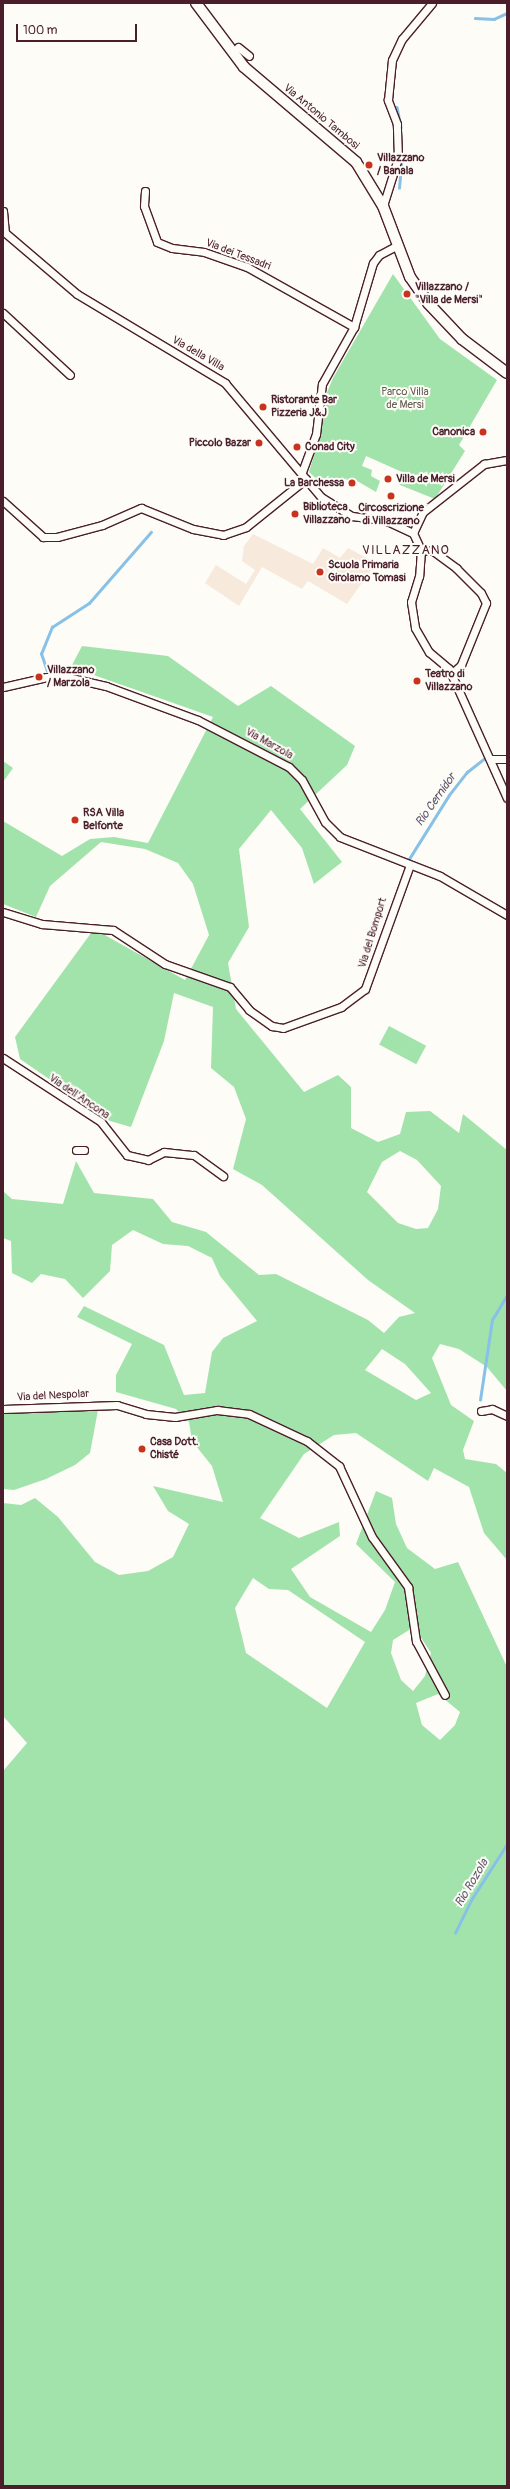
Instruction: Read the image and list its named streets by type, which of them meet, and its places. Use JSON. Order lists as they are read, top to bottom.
{
  "streets": {
    "main road": ["Via Antonio Tambosi"],
    "street": [
      "Via dei Tessadri",
      "Via della Villa",
      "Via Marzola",
      "Via del Bomport",
      "Via dell'Ancona",
      "Via del Nespolar"
    ]
  },
  "crossings": [
    ["Via Marzola", "Via del Bomport"]
  ],
  "districts": ["VILLAZZANO"],
  "water": ["Rio Cernidor", "Rio Rozola"],
  "parks": ["Parco Villa de Mersi"],
  "places": [
    "Villazzano / Banala",
    "Villazzano / \"Villa de Mersi\"",
    "Ristorante Bar Pizzeria J&J",
    "Canonica",
    "Piccolo Bazar",
    "Conad City",
    "Villa de Mersi",
    "La Barchessa",
    "Circoscrizione di Villazzano",
    "Biblioteca Villazzano",
    "Scuola Primaria Girolamo Tomasi",
    "Villazzano / Marzola",
    "Teatro di Villazzano",
    "RSA Villa Belfonte",
    "Casa Dott. Chisté"
  ],
  "scale_bar": "100 m"
}
